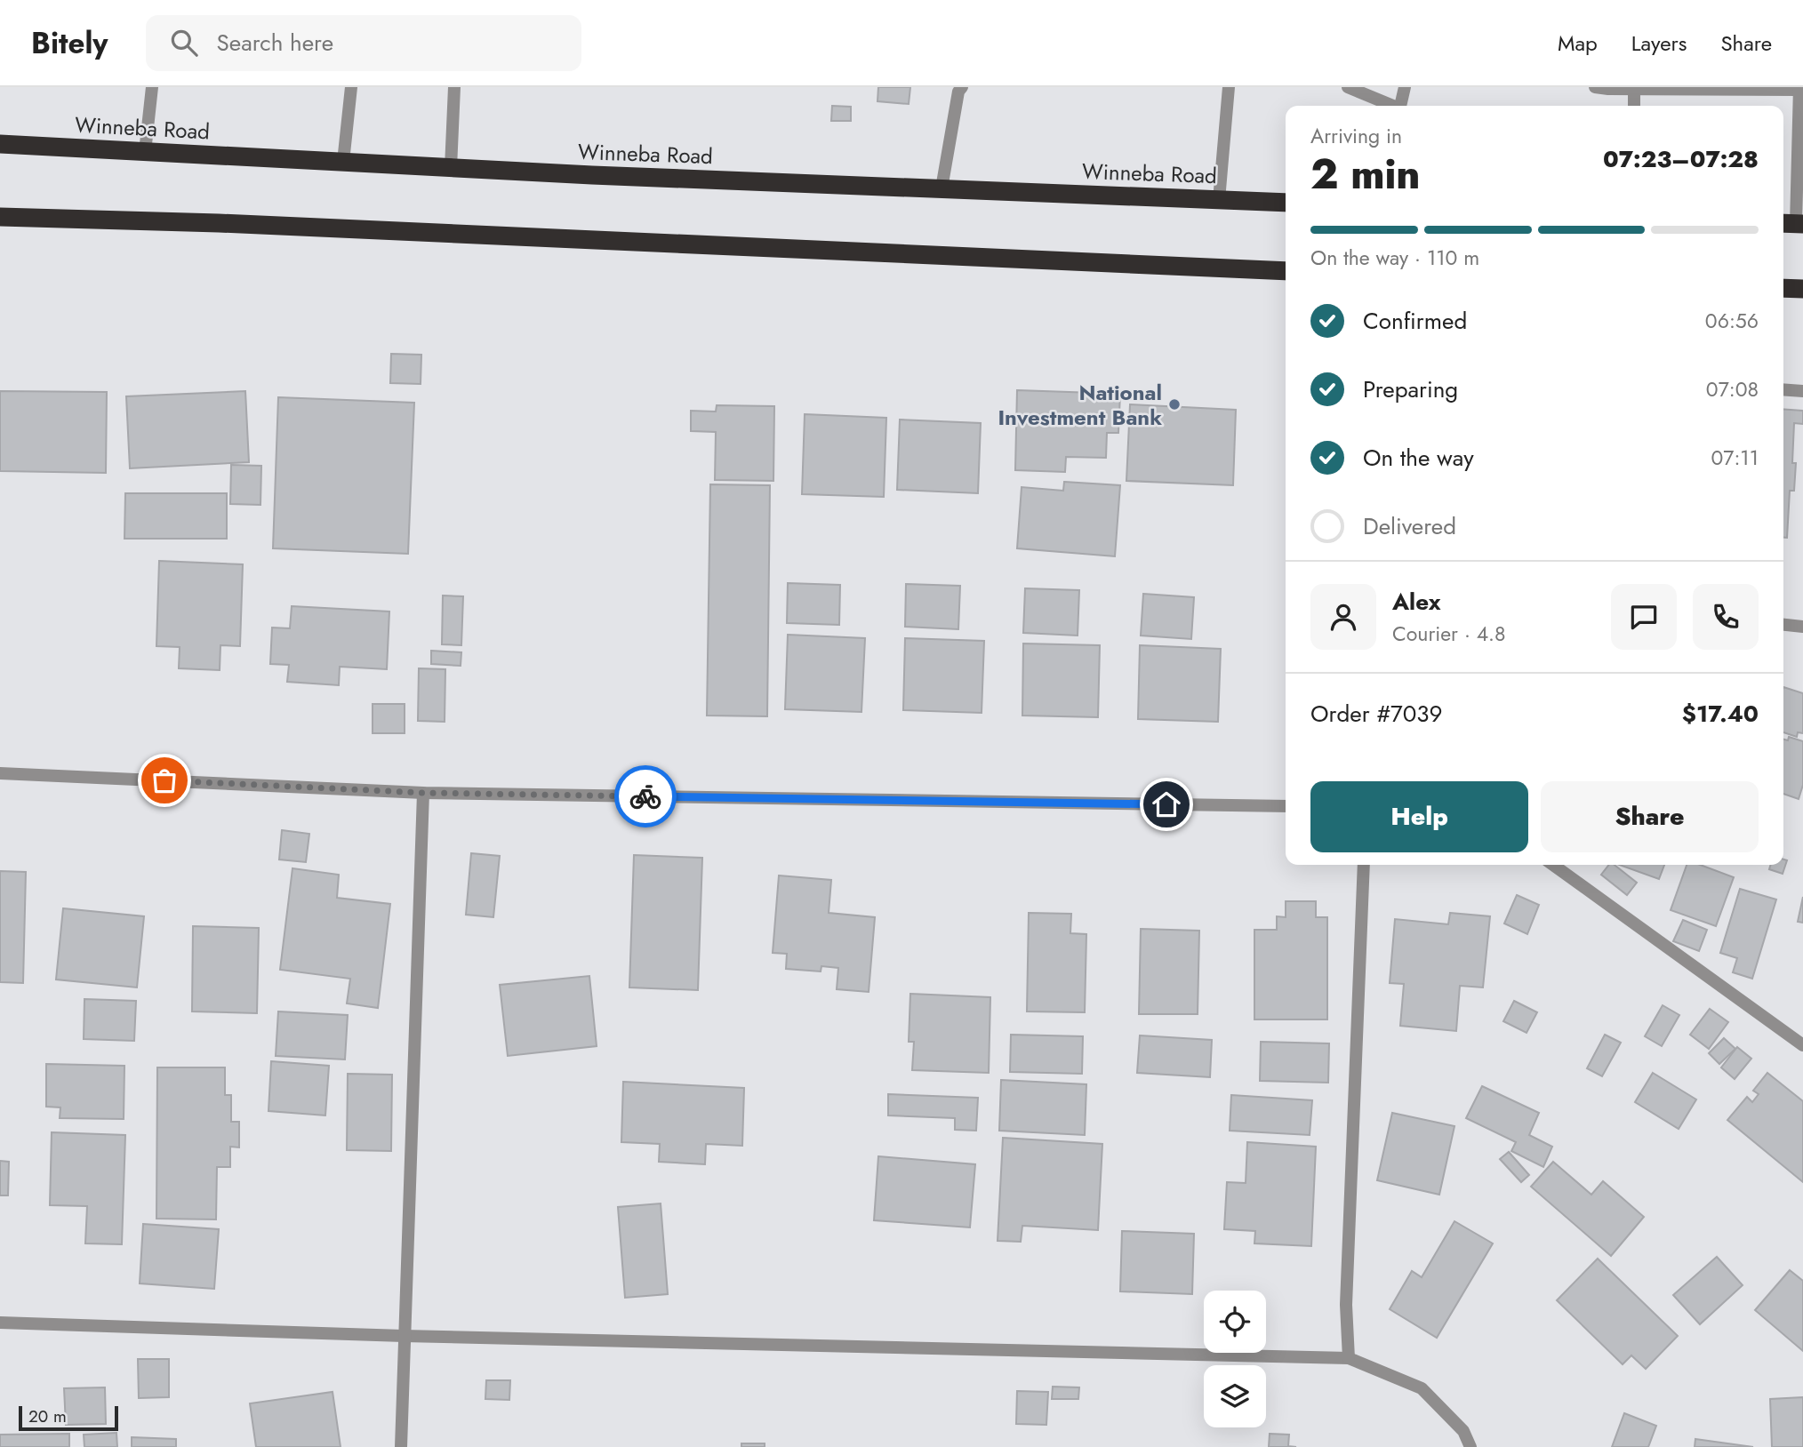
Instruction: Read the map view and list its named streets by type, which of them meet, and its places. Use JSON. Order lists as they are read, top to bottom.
{
  "streets": {
    "highway": ["Winneba Road"]
  },
  "places": ["National Investment Bank"],
  "scale_bar": "20 m",
  "page": {
    "header": "Bitely",
    "search": "Search here",
    "nav": ["Map", "Layers", "Share"],
    "heading": ["2 min", "Arriving in", "07:23–07:28"],
    "panel": [
      "Alex",
      "Courier · 4.8",
      "Order #7039",
      "$17.40"
    ],
    "bar": "On the way · 110 m",
    "list": [
      ["Confirmed", "06:56"],
      ["Preparing", "07:08"],
      ["On the way", "07:11"],
      "Delivered"
    ],
    "buttons": ["Help", "Share"],
    "scale": "20 m"
  }
}
